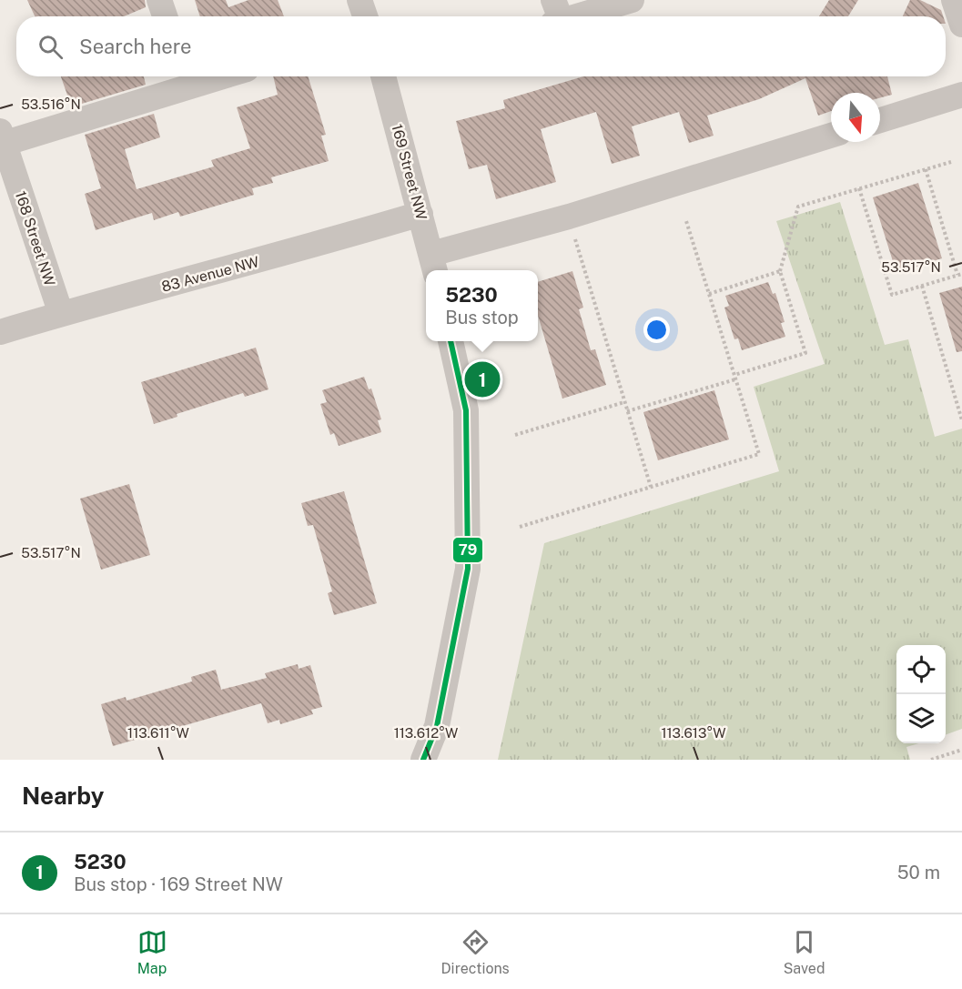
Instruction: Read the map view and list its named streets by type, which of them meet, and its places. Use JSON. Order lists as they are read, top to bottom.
{
  "streets": {
    "street": ["169 Street NW", "168 Street NW", "83 Avenue NW"]
  },
  "crossings": [
    ["169 Street NW", "83 Avenue NW"],
    ["168 Street NW", "83 Avenue NW"]
  ],
  "lines": ["transit line 79"],
  "north": "bottom",
  "page": {
    "search": "Search here",
    "popup": ["5230", "Bus stop"],
    "pins": "1",
    "heading": "Nearby",
    "list": [
      {
        "mark": "1",
        "name": "5230",
        "note": "Bus stop · 169 Street NW",
        "value": "50 m"
      }
    ],
    "nav": ["Map", "Directions", "Saved"]
  },
  "coordinates": [
    "53.516°N",
    "53.517°N",
    "113.611°W",
    "113.612°W",
    "113.613°W"
  ]
}
